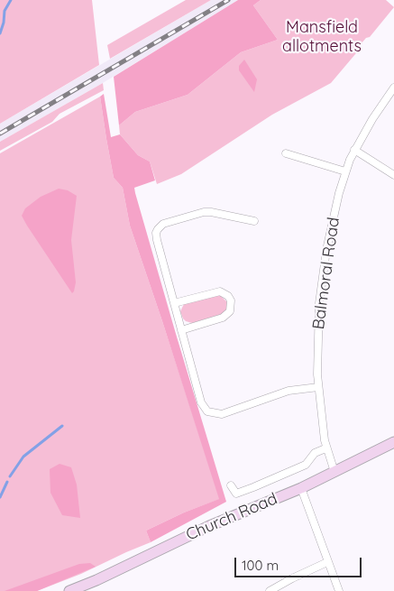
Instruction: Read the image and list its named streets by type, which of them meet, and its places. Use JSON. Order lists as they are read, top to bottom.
{
  "streets": {
    "main road": ["Church Road"],
    "street": ["Balmoral Road"]
  },
  "crossings": [
    ["Balmoral Road", "Church Road"]
  ],
  "parks": ["Mansfield allotments"],
  "scale_bar": "100 m"
}
